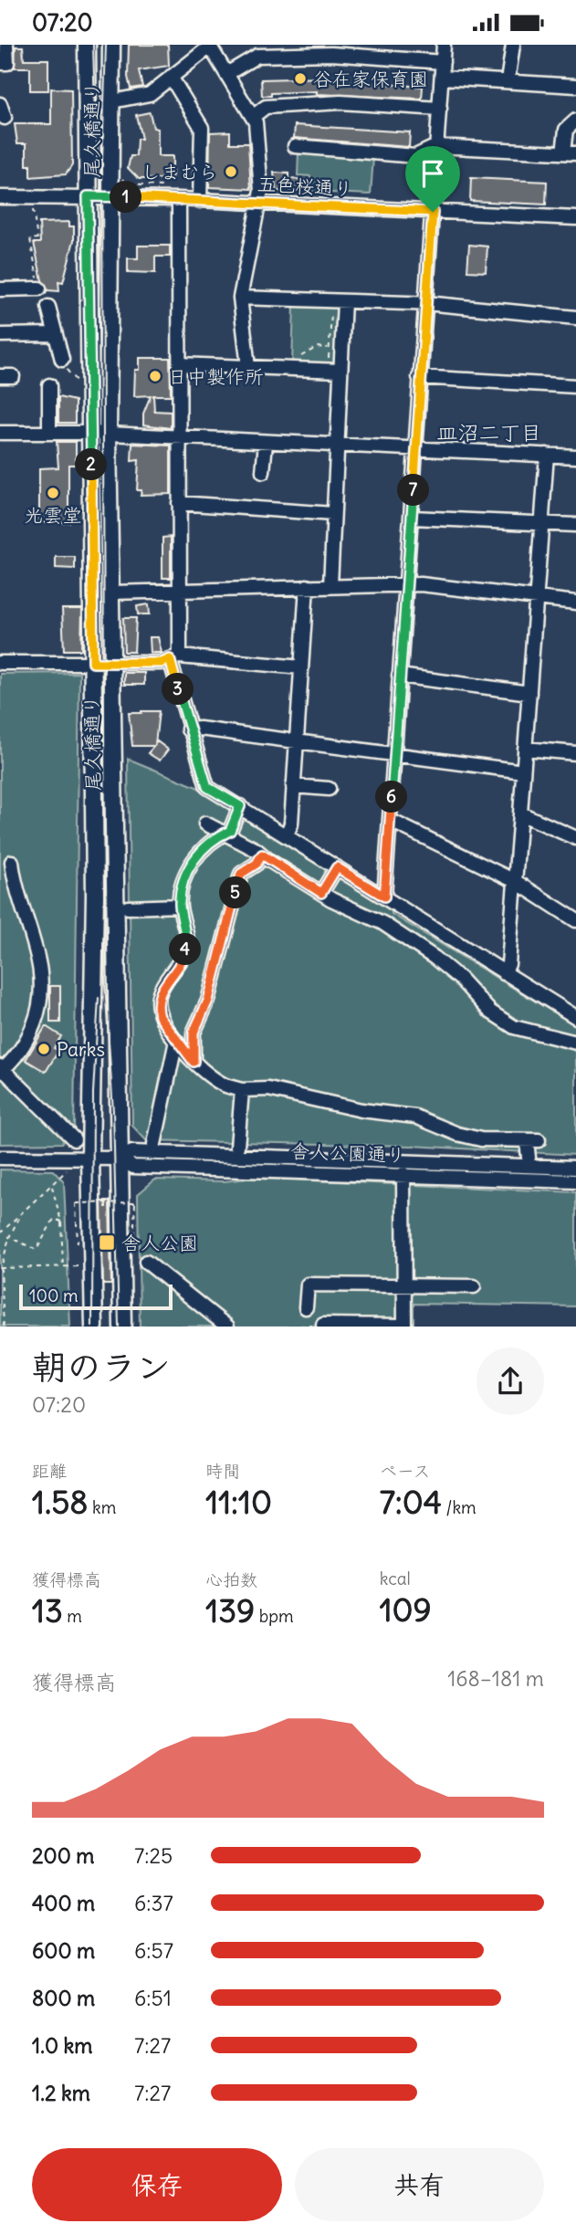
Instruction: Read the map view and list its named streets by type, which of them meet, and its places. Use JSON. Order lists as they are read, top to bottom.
{
  "streets": {
    "main road": ["尾久橋通り"],
    "street": ["五色桜通り", "舎人公園通り"]
  },
  "crossings": [
    ["尾久橋通り", "五色桜通り"],
    ["尾久橋通り", "舎人公園通り"]
  ],
  "districts": ["皿沼二丁目"],
  "places": {
    "other": [
      "谷在家保育園",
      "しまむら",
      "日中製作所",
      "光雲堂",
      "Parks"
    ],
    "transit": ["舎人公園"]
  },
  "scale_bar": "100 m",
  "page": {
    "status": "07:20",
    "pins": [
      "1",
      "2",
      "7",
      "3",
      "6",
      "5",
      "4"
    ],
    "scale": "100 m",
    "heading": ["朝のラン", "07:20"],
    "stats": [
      ["距離", "1.58 km"],
      ["時間", "11:10"],
      ["ペース", "7:04 /km"],
      ["獲得標高", "13 m"],
      ["心拍数", "139 bpm"],
      ["kcal", "109"]
    ],
    "chart": ["獲得標高", "168–181 m"],
    "list": [
      {
        "name": "200 m",
        "note": "7:25"
      },
      {
        "name": "400 m",
        "note": "6:37"
      },
      {
        "name": "600 m",
        "note": "6:57"
      },
      {
        "name": "800 m",
        "note": "6:51"
      },
      {
        "name": "1.0 km",
        "note": "7:27"
      },
      {
        "name": "1.2 km",
        "note": "7:27"
      }
    ],
    "buttons": ["保存", "共有"]
  }
}
